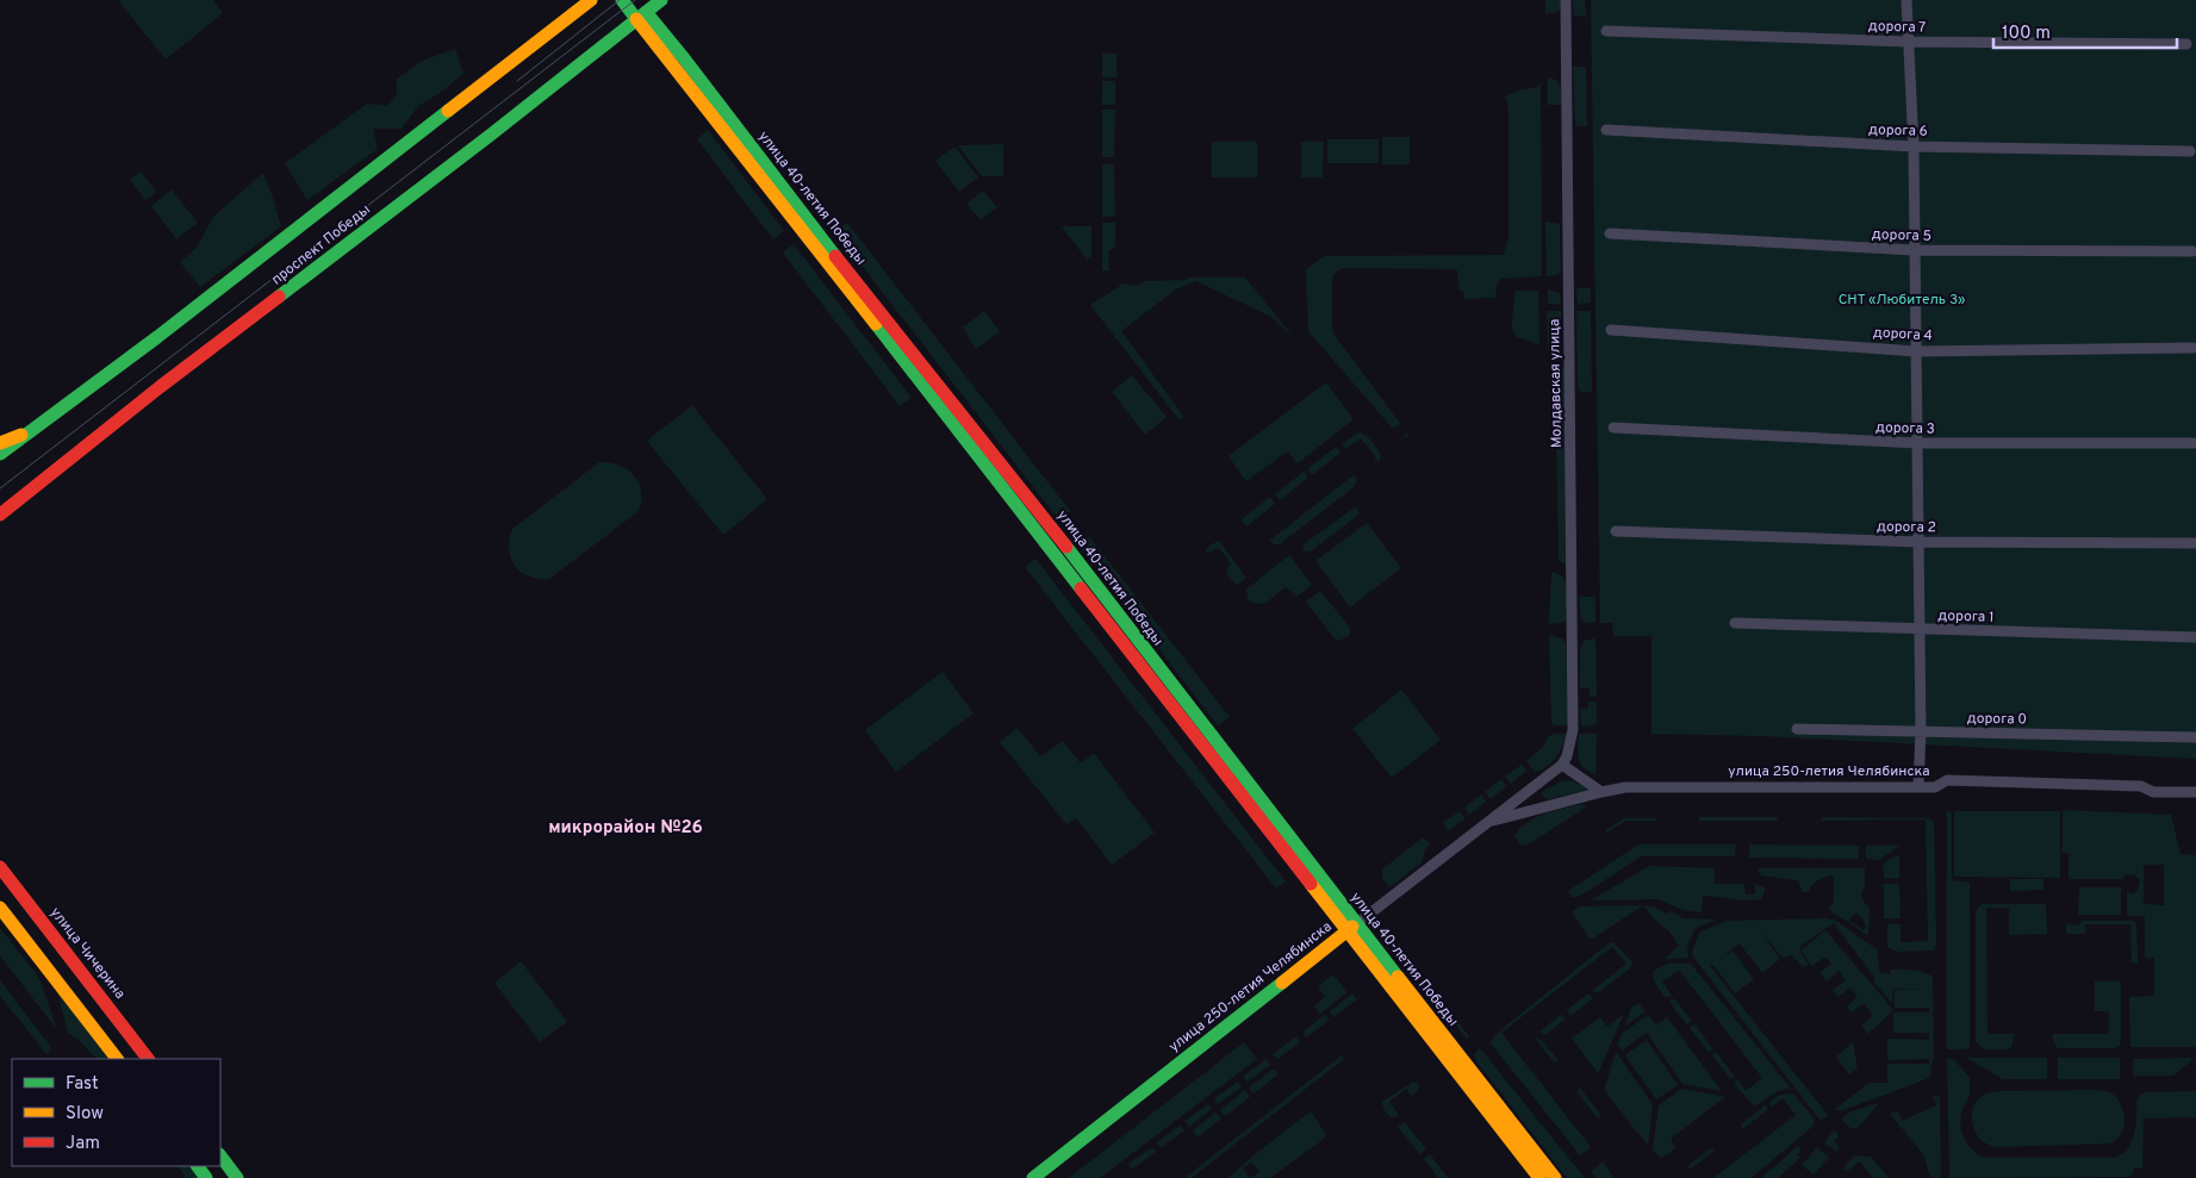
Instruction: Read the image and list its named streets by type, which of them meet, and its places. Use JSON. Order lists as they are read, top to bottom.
{
  "streets": {
    "street": [
      "дорога 7",
      "дорога 6",
      "улица 40-летия Победы",
      "дорога 5",
      "проспект Победы",
      "дорога 4",
      "Молдавская улица",
      "дорога 3",
      "дорога 2",
      "дорога 1",
      "дорога 0",
      "улица 250-летия Челябинска",
      "улица Чичерина"
    ]
  },
  "crossings": [
    ["улица 40-летия Победы", "проспект Победы"],
    ["улица 40-летия Победы", "улица 250-летия Челябинска"],
    ["Молдавская улица", "улица 250-летия Челябинска"]
  ],
  "districts": ["микрорайон №26"],
  "parks": ["СНТ «Любитель 3»"],
  "legend": ["Fast", "Slow", "Jam"],
  "scale_bar": "100 m"
}
